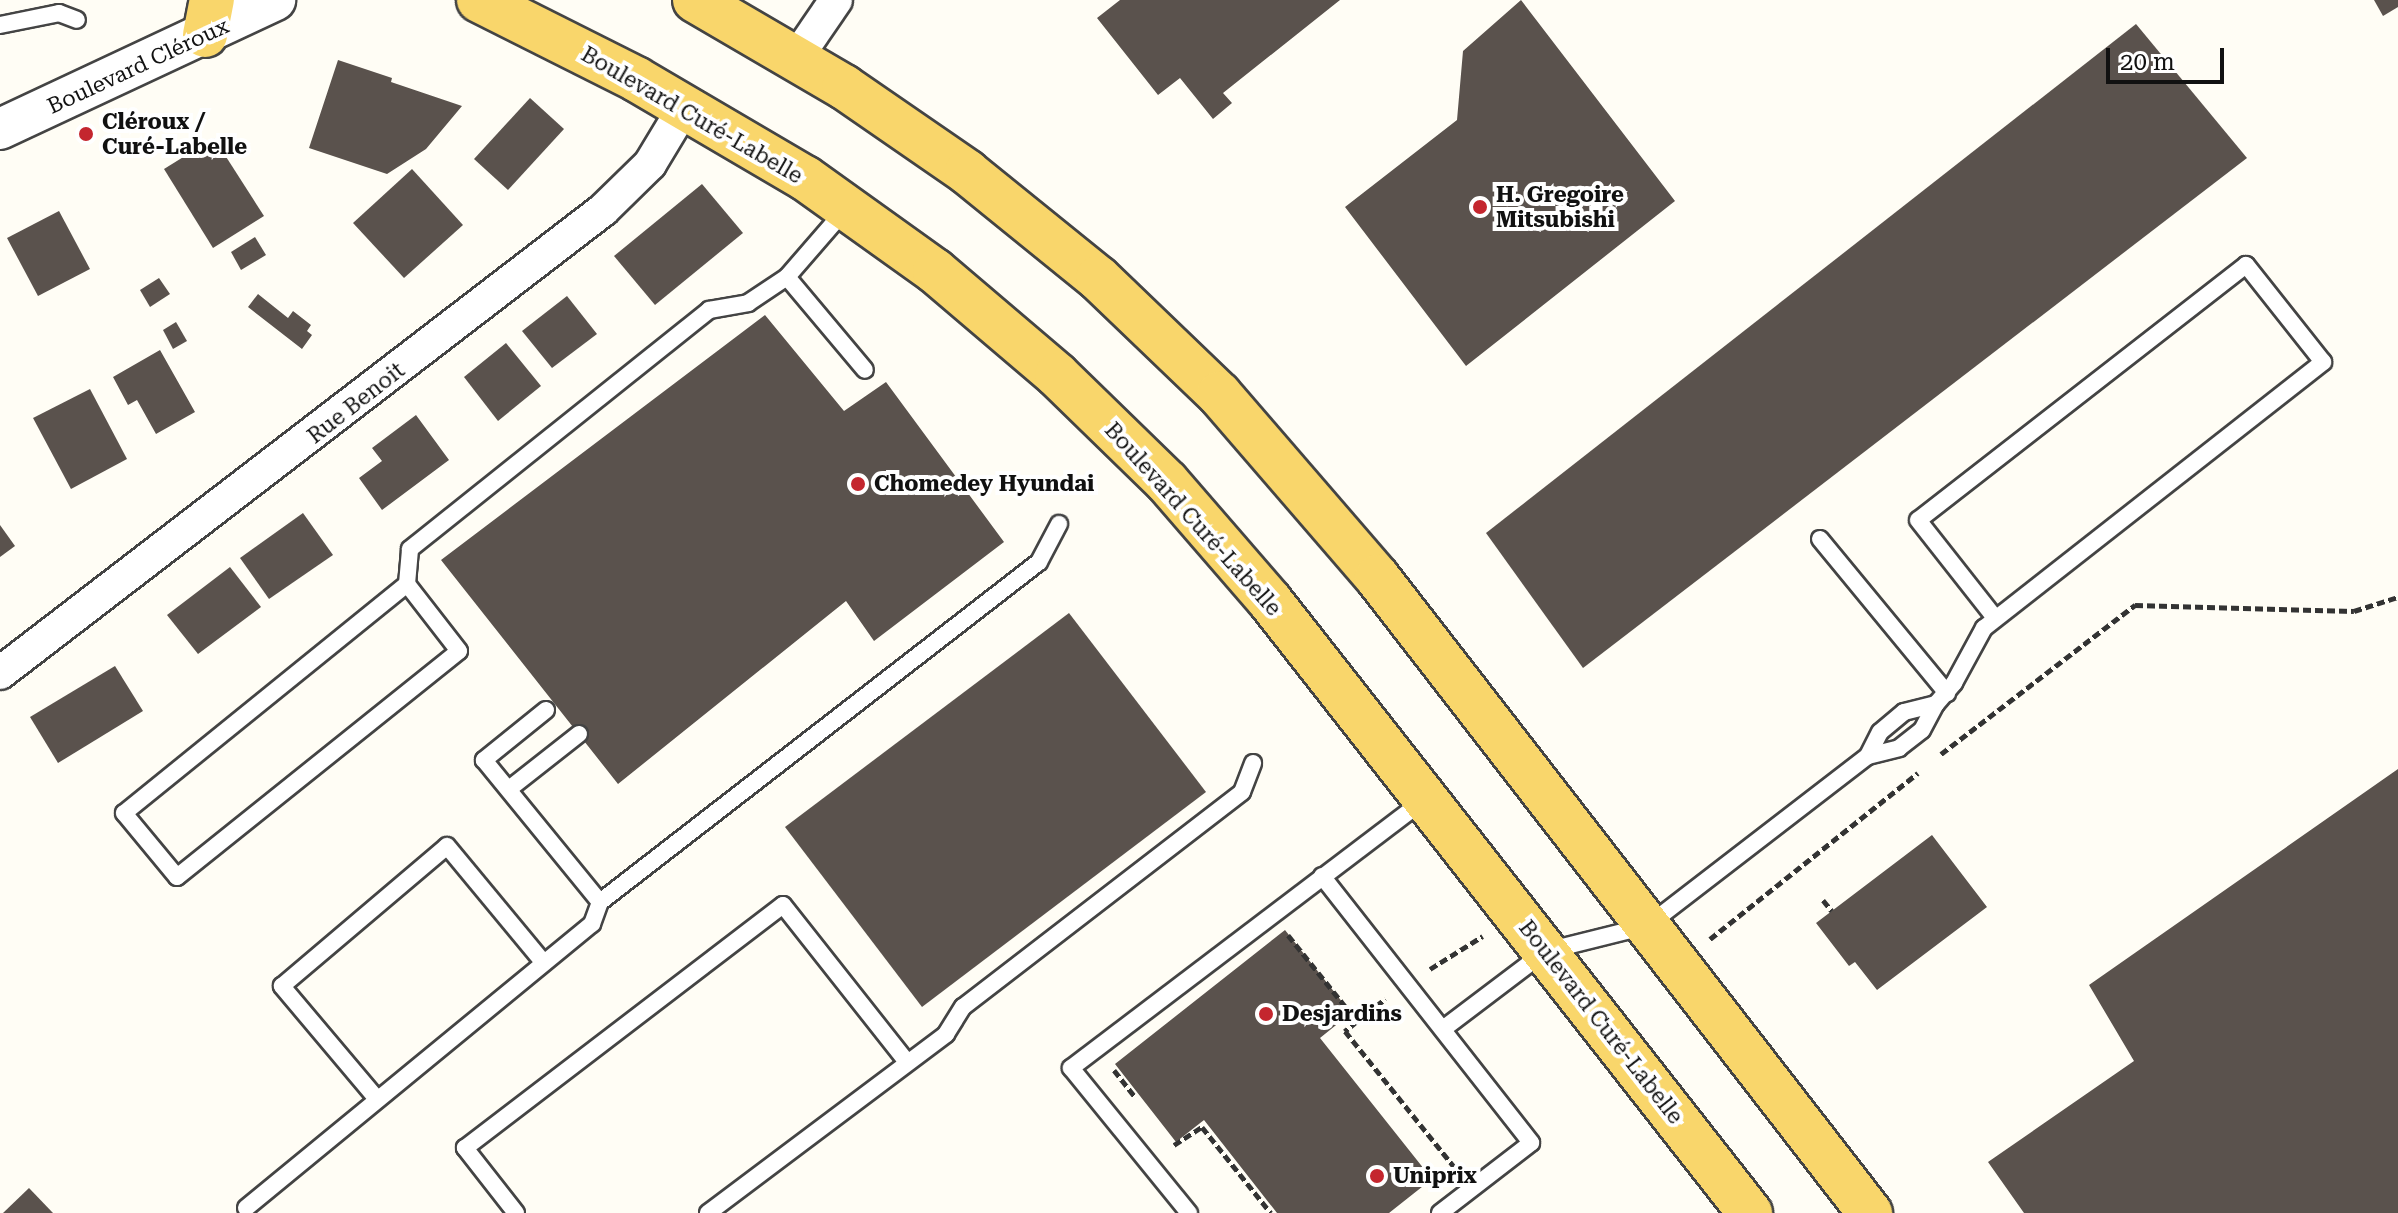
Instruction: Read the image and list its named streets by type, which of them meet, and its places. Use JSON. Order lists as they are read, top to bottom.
{
  "streets": {
    "main road": ["Boulevard Curé-Labelle"],
    "street": ["Boulevard Cléroux", "Rue Benoit"]
  },
  "crossings": [
    ["Boulevard Curé-Labelle", "Rue Benoit"]
  ],
  "places": [
    "Cléroux / Curé-Labelle",
    "H. Gregoire Mitsubishi",
    "Chomedey Hyundai",
    "Desjardins",
    "Uniprix"
  ],
  "scale_bar": "20 m"
}
